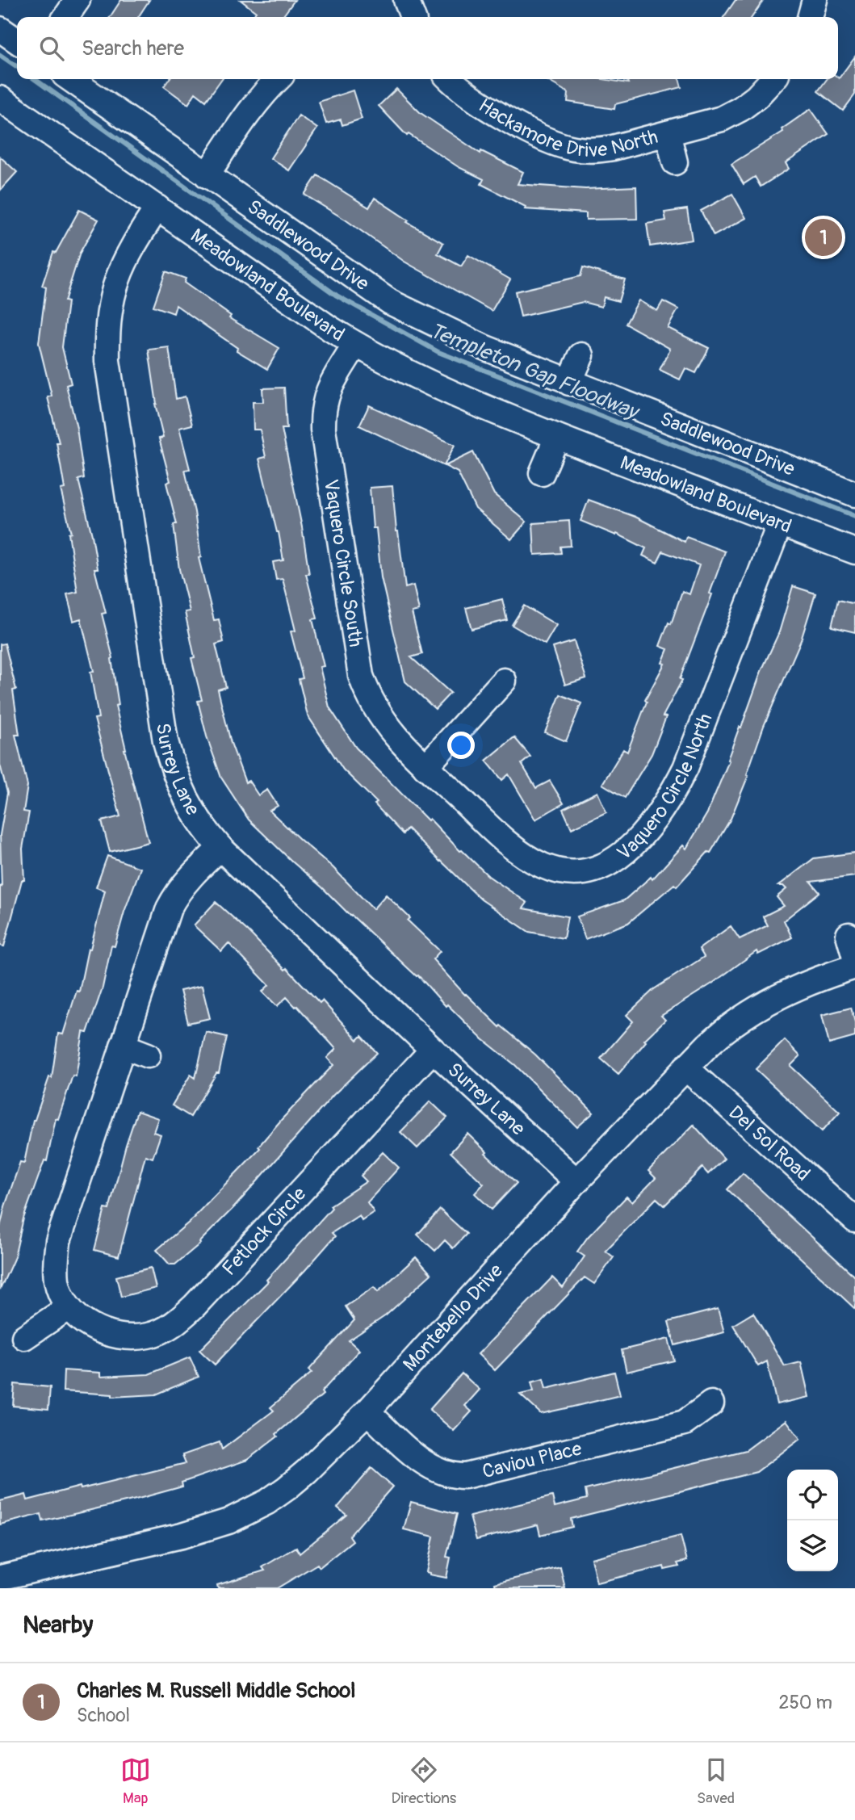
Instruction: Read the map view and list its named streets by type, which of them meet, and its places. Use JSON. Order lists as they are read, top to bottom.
{
  "streets": {
    "street": [
      "Hackamore Drive North",
      "Saddlewood Drive",
      "Meadowland Boulevard",
      "Vaquero Circle South",
      "Surrey Lane",
      "Vaquero Circle North",
      "Del Sol Road",
      "Fetlock Circle",
      "Montebello Drive",
      "Caviou Place"
    ]
  },
  "crossings": [
    ["Meadowland Boulevard", "Vaquero Circle South"],
    ["Meadowland Boulevard", "Surrey Lane"],
    ["Meadowland Boulevard", "Vaquero Circle North"],
    ["Vaquero Circle South", "Vaquero Circle North"],
    ["Surrey Lane", "Fetlock Circle"],
    ["Surrey Lane", "Montebello Drive"],
    ["Del Sol Road", "Montebello Drive"],
    ["Montebello Drive", "Caviou Place"]
  ],
  "water": ["Templeton Gap Floodway"],
  "page": {
    "search": "Search here",
    "pins": "1",
    "heading": "Nearby",
    "list": [
      {
        "mark": "1",
        "name": "Charles M. Russell Middle School",
        "note": "School",
        "value": "250 m"
      }
    ],
    "nav": ["Map", "Directions", "Saved"]
  }
}
